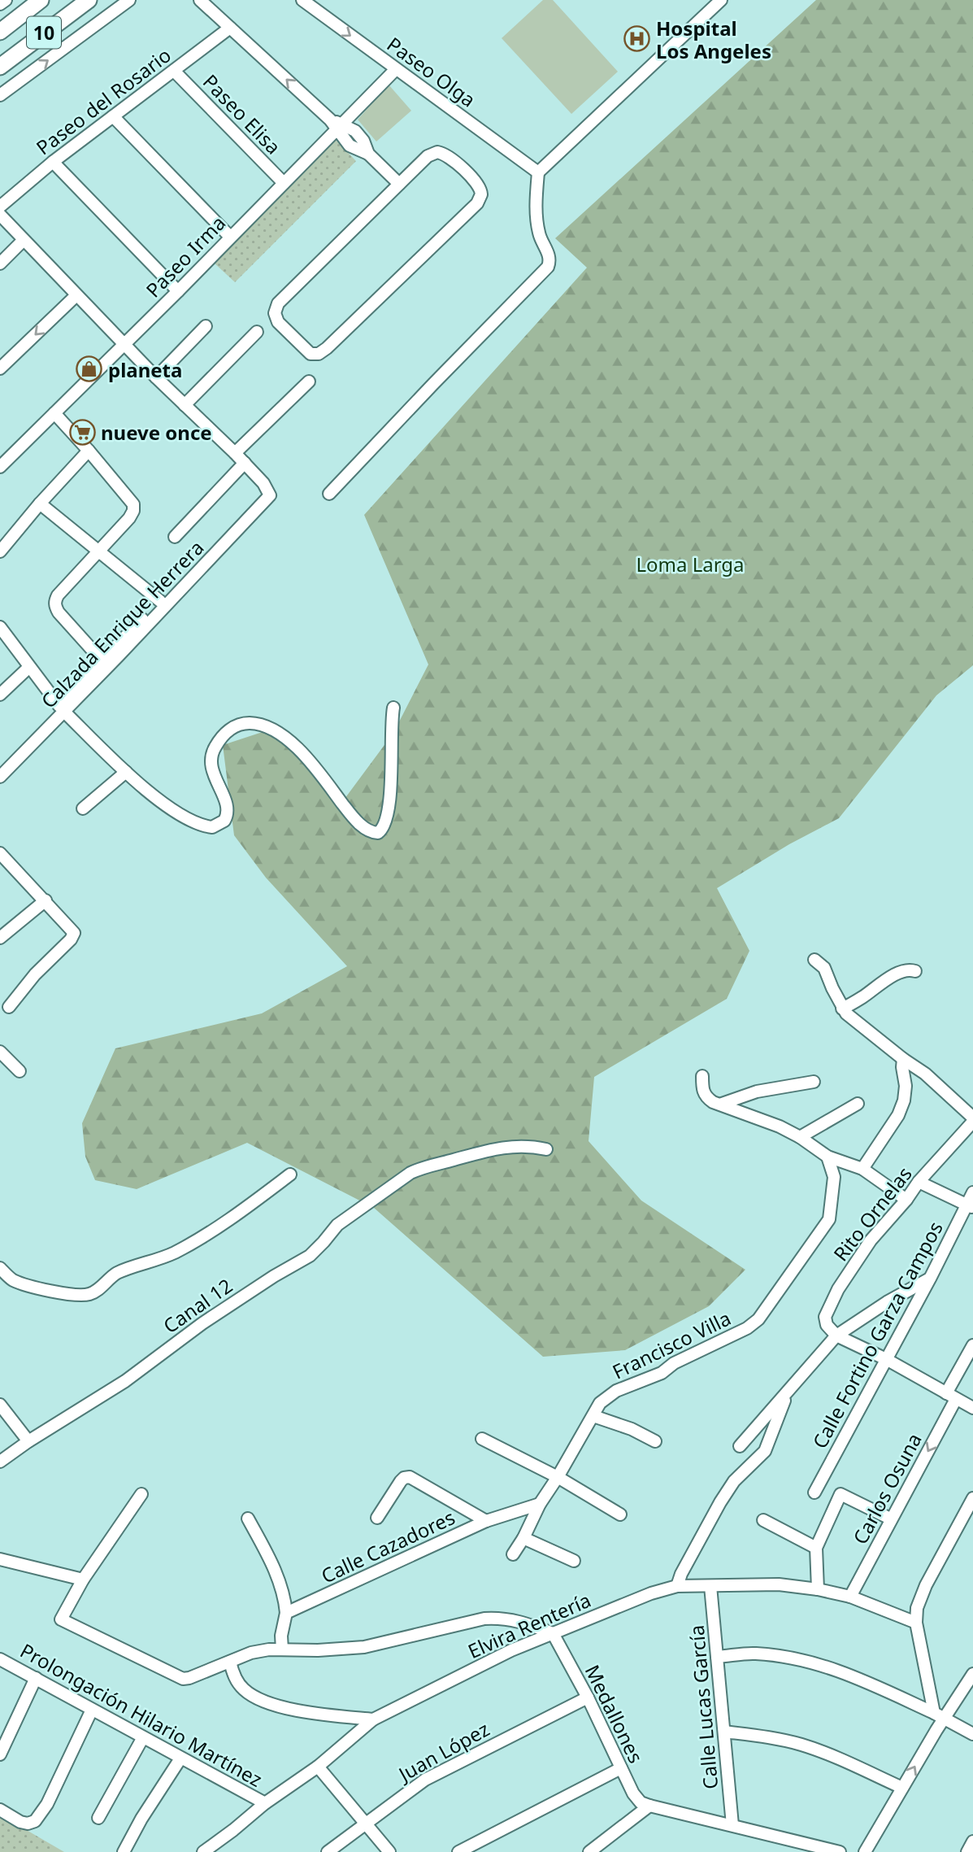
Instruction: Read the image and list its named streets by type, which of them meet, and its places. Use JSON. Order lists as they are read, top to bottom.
{
  "streets": {
    "highway": ["10"],
    "street": [
      "Paseo Olga",
      "Paseo del Rosario",
      "Paseo Elisa",
      "Paseo Irma",
      "Calzada Enrique Herrera",
      "Rito Ornelas",
      "Canal 12",
      "Calle Fortino Garza Campos",
      "Francisco Villa",
      "Carlos Osuna",
      "Calle Cazadores",
      "Elvira Rentería",
      "Calle Lucas García",
      "Medallones",
      "Prolongación Hilario Martínez",
      "Juan López"
    ]
  },
  "crossings": [
    ["Paseo Olga", "Paseo Irma"],
    ["Paseo del Rosario", "Paseo Elisa"],
    ["Paseo Elisa", "Paseo Irma"],
    ["Carlos Osuna", "Elvira Rentería"],
    ["Elvira Rentería", "Calle Lucas García"],
    ["Elvira Rentería", "Medallones"],
    ["Elvira Rentería", "Prolongación Hilario Martínez"],
    ["Medallones", "Juan López"]
  ],
  "parks": ["Loma Larga"],
  "places": {
    "hospital": ["Hospital Los Angeles"],
    "shop": ["planeta"],
    "supermarket": ["nueve once"]
  }
}
